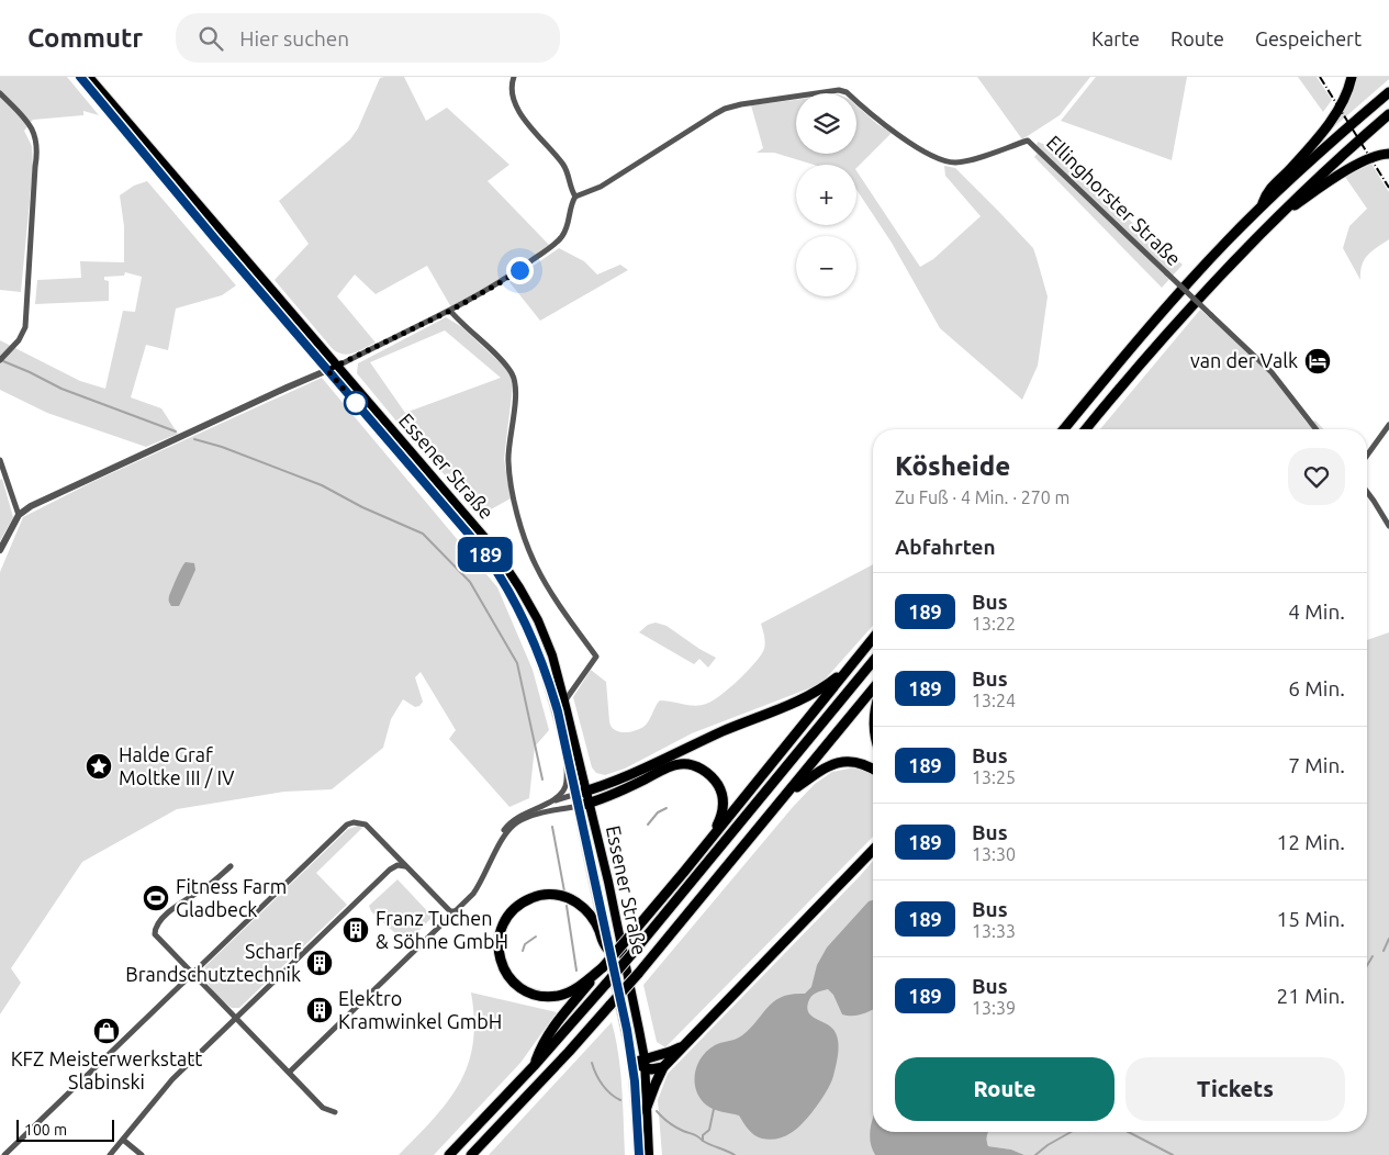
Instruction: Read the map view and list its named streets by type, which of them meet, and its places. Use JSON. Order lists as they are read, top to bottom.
{
  "streets": {
    "main road": ["Essener Straße"],
    "street": ["Ellinghorster Straße"]
  },
  "places": {
    "hotel": ["van der Valk"],
    "place": ["Halde Graf Moltke III / IV"],
    "sports": ["Fitness Farm Gladbeck"],
    "building": ["Franz Tuchen & Söhne GmbH", "Scharf Brandschutztechnik", "Elektro Kramwinkel GmbH"],
    "shop": ["KFZ Meisterwerkstatt Slabinski"]
  },
  "lines": ["bus line 189"],
  "scale_bar": "100 m",
  "page": {
    "header": "Commutr",
    "search": "Hier suchen",
    "nav": ["Karte", "Route", "Gespeichert"],
    "on_map": "189",
    "map_buttons": ["+", "−"],
    "heading": [
      ["Kösheide", "Zu Fuß · 4 Min. · 270 m"],
      "Abfahrten"
    ],
    "list": [
      {
        "mark": "189",
        "name": "Bus",
        "note": "13:22",
        "value": "4 Min."
      },
      {
        "mark": "189",
        "name": "Bus",
        "note": "13:24",
        "value": "6 Min."
      },
      {
        "mark": "189",
        "name": "Bus",
        "note": "13:25",
        "value": "7 Min."
      },
      {
        "mark": "189",
        "name": "Bus",
        "note": "13:30",
        "value": "12 Min."
      },
      {
        "mark": "189",
        "name": "Bus",
        "note": "13:33",
        "value": "15 Min."
      },
      {
        "mark": "189",
        "name": "Bus",
        "note": "13:39",
        "value": "21 Min."
      }
    ],
    "buttons": ["Route", "Tickets"],
    "scale": "100 m"
  }
}
